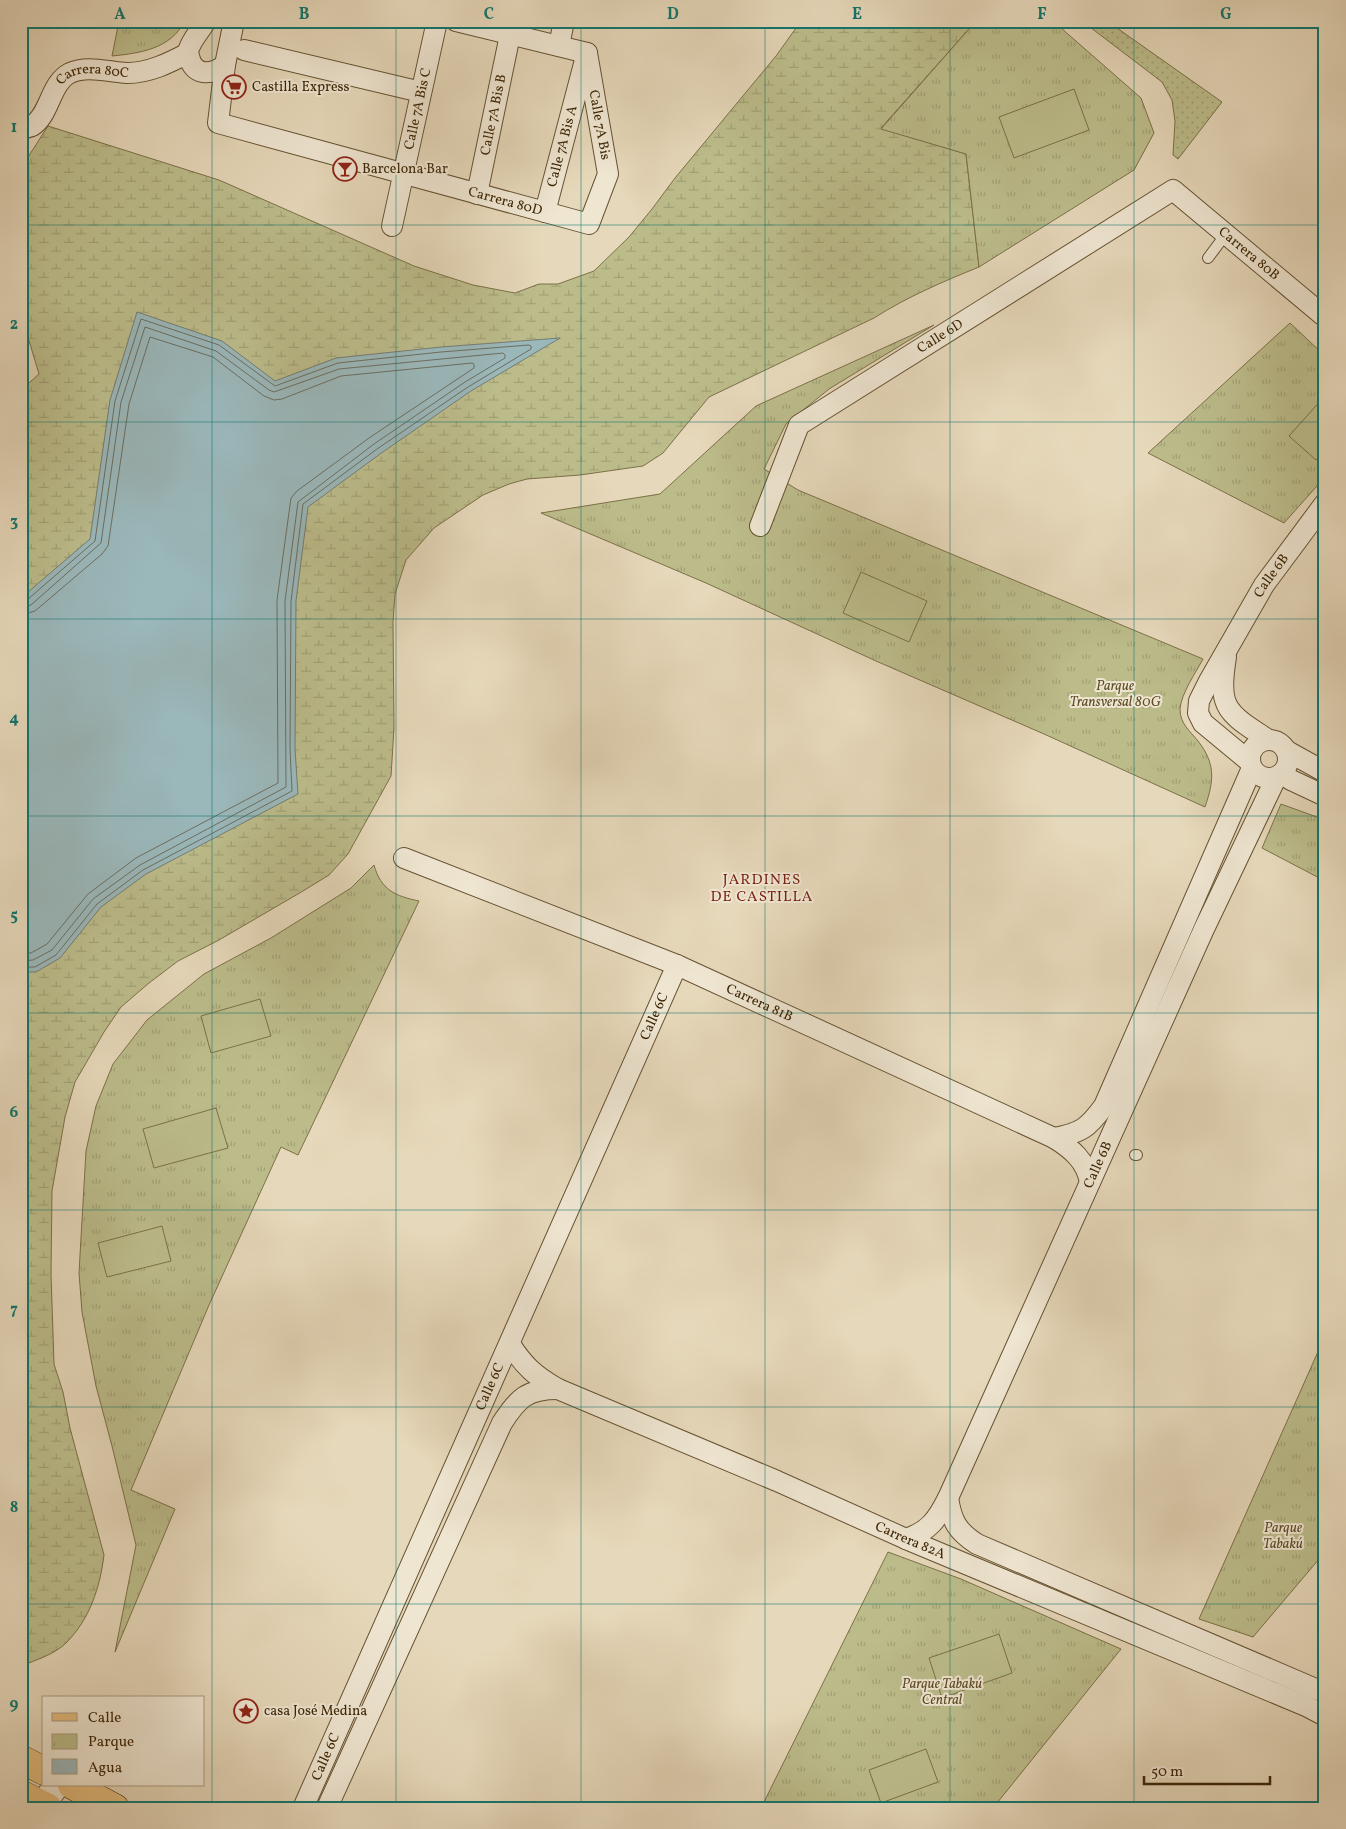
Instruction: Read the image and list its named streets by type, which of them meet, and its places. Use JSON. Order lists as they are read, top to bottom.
{
  "streets": {
    "street": [
      "Carrera 80C",
      "Calle 7A Bis C",
      "Calle 7A Bis B",
      "Calle 7A Bis",
      "Calle 7A Bis A",
      "Carrera 80D",
      "Carrera 80B",
      "Calle 6D",
      "Calle 6B",
      "Carrera 81B",
      "Calle 6C",
      "Carrera 82A"
    ]
  },
  "crossings": [
    ["Calle 7A Bis C", "Carrera 80D"],
    ["Calle 7A Bis B", "Carrera 80D"],
    ["Calle 7A Bis", "Calle 7A Bis A"],
    ["Calle 7A Bis", "Carrera 80D"],
    ["Calle 7A Bis A", "Carrera 80D"],
    ["Carrera 80B", "Calle 6D"],
    ["Calle 6B", "Carrera 81B"],
    ["Calle 6B", "Carrera 82A"],
    ["Carrera 81B", "Calle 6C"],
    ["Calle 6C", "Carrera 82A"]
  ],
  "districts": ["JARDINES DE CASTILLA"],
  "parks": ["Parque Transversal 80G", "Parque Tabakú", "Parque Tabakú Central"],
  "places": {
    "supermarket": ["Castilla Express"],
    "bar": ["Barcelona Bar"],
    "place": ["casa José Medina"]
  },
  "legend": ["Calle", "Parque", "Agua"],
  "scale_bar": "50 m",
  "grid": {
    "columns": [
      "A",
      "B",
      "C",
      "D",
      "E",
      "F",
      "G"
    ],
    "rows": [
      "1",
      "2",
      "3",
      "4",
      "5",
      "6",
      "7",
      "8",
      "9"
    ]
  }
}
